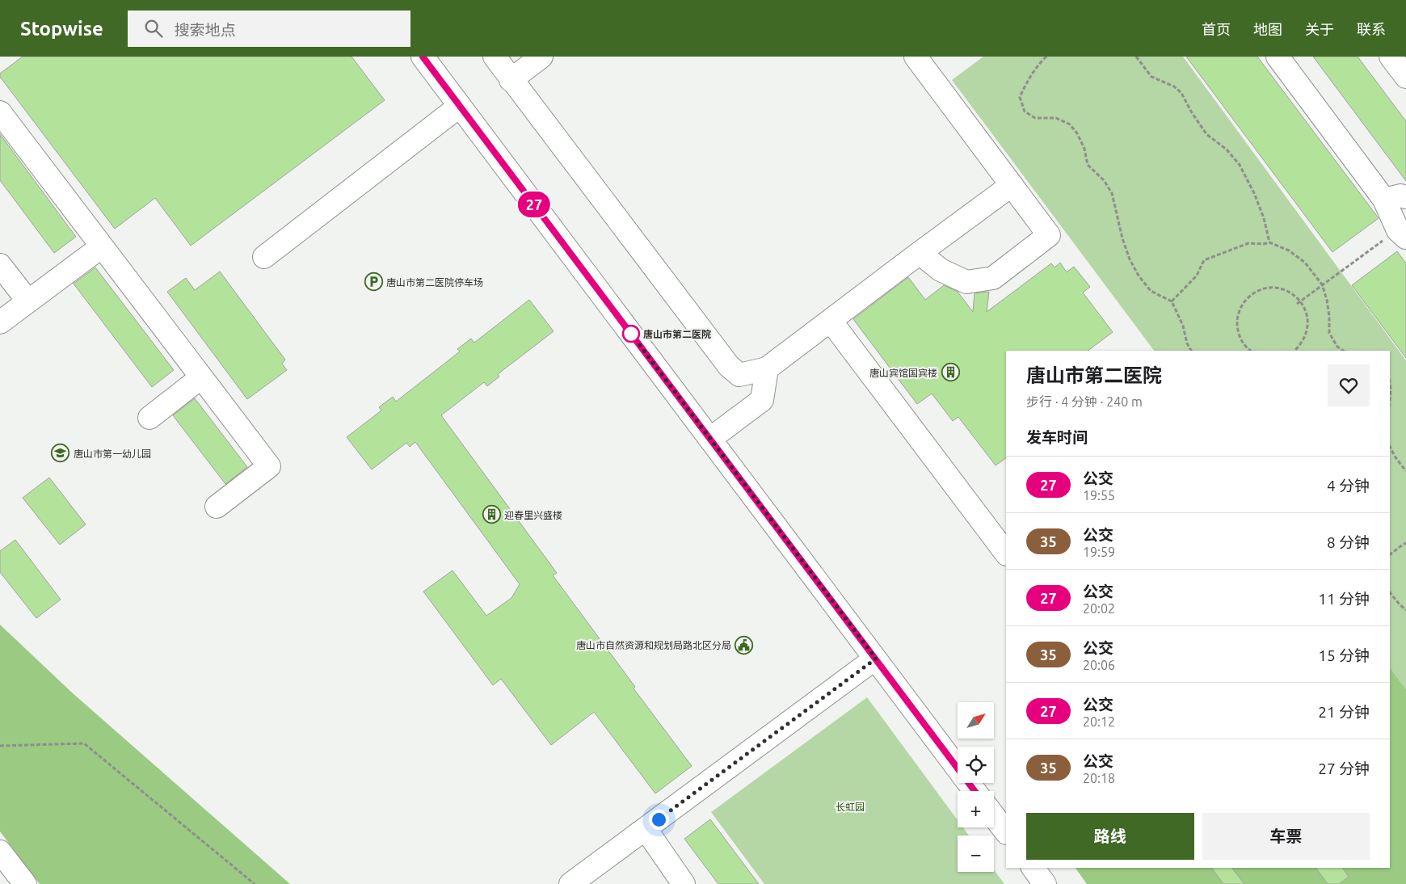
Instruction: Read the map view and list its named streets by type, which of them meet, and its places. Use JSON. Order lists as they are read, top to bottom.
{
  "parks": ["长虹园"],
  "places": {
    "parking": ["唐山市第二医院停车场"],
    "other": ["唐山市第二医院"],
    "building": ["唐山宾馆国宾楼", "迎春里兴盛楼"],
    "school or university": ["唐山市第一幼儿园"],
    "public building": ["唐山市自然资源和规划局路北区分局"]
  },
  "lines": ["bus line 27"],
  "north": "top right",
  "page": {
    "header": "Stopwise",
    "search": "搜索地点",
    "nav": [
      "首页",
      "地图",
      "关于",
      "联系"
    ],
    "on_map": "27",
    "heading": [
      ["唐山市第二医院", "步行 · 4 分钟 · 240 m"],
      "发车时间"
    ],
    "list": [
      {
        "mark": "27",
        "name": "公交",
        "note": "19:55",
        "value": "4 分钟"
      },
      {
        "mark": "35",
        "name": "公交",
        "note": "19:59",
        "value": "8 分钟"
      },
      {
        "mark": "27",
        "name": "公交",
        "note": "20:02",
        "value": "11 分钟"
      },
      {
        "mark": "35",
        "name": "公交",
        "note": "20:06",
        "value": "15 分钟"
      },
      {
        "mark": "27",
        "name": "公交",
        "note": "20:12",
        "value": "21 分钟"
      },
      {
        "mark": "35",
        "name": "公交",
        "note": "20:18",
        "value": "27 分钟"
      }
    ],
    "map_buttons": ["+", "−"],
    "buttons": ["路线", "车票"]
  }
}
